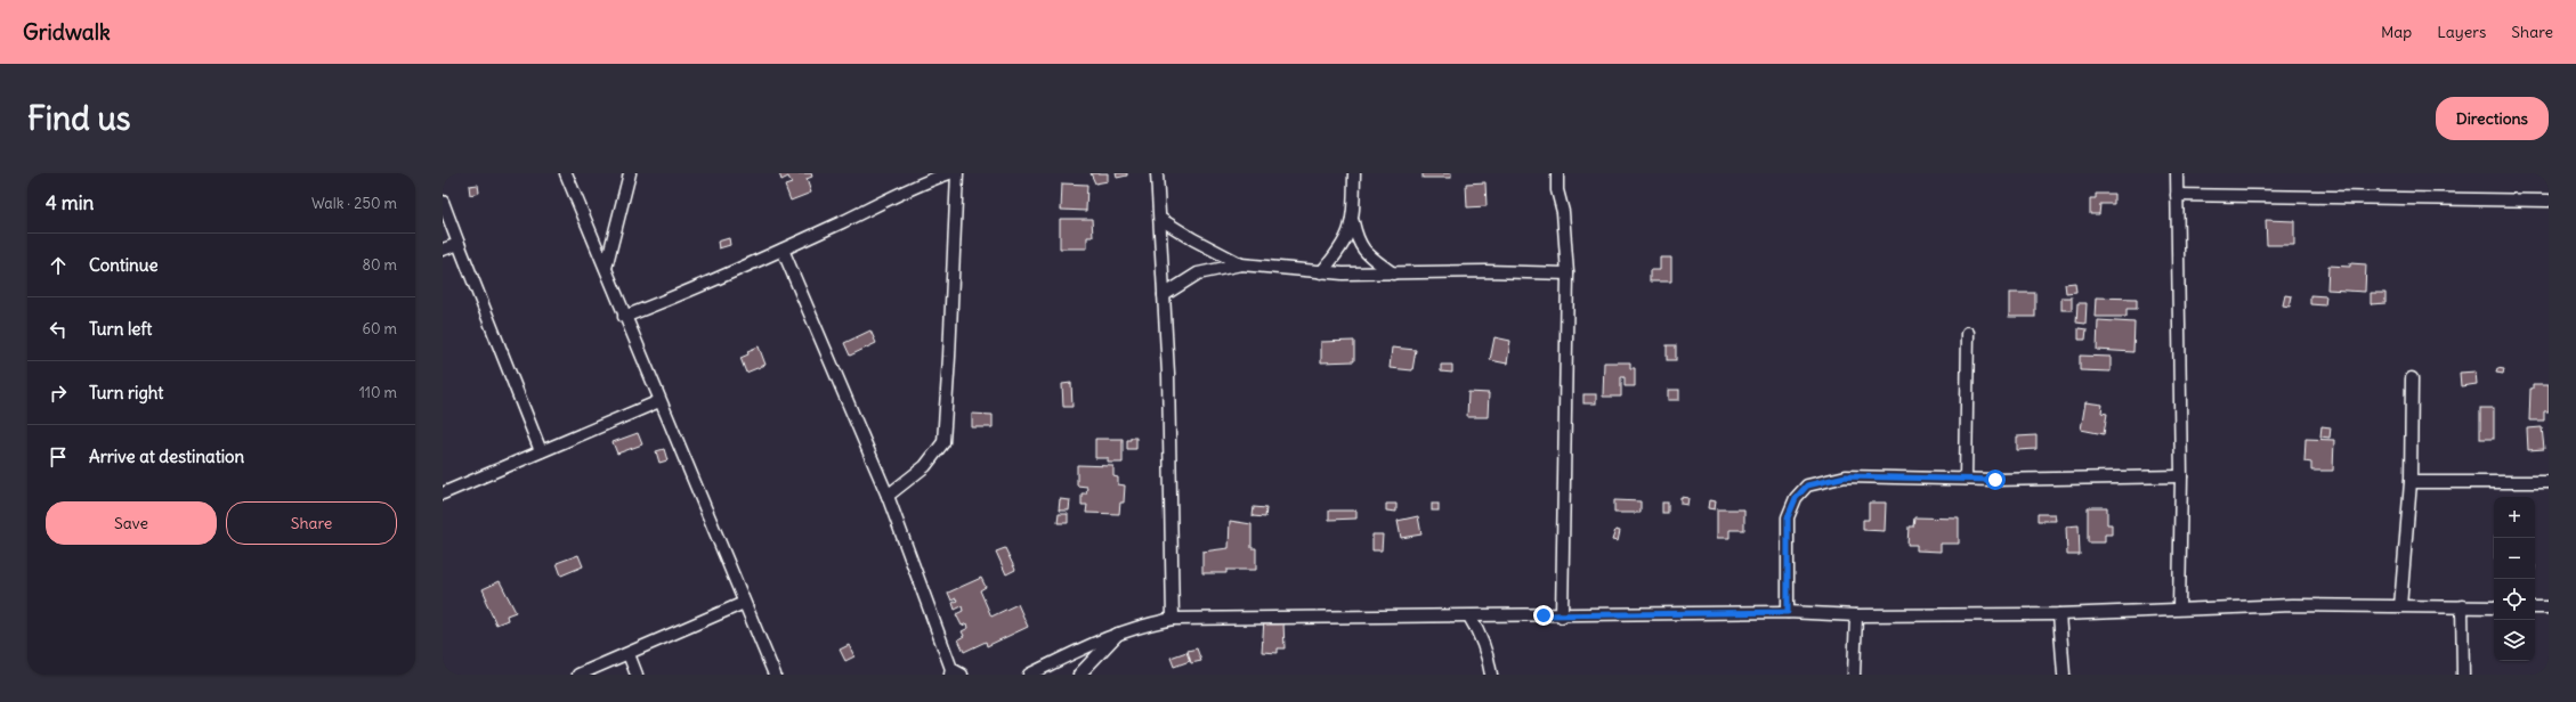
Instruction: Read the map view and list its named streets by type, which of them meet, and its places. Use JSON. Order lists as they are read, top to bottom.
{
  "page": {
    "header": "Gridwalk",
    "nav": ["Map", "Layers", "Share"],
    "buttons": [
      "Directions",
      ["Save", "Share"]
    ],
    "title": "Find us",
    "heading": ["4 min", "Walk · 250 m"],
    "list": [
      ["Continue", "80 m"],
      ["Turn left", "60 m"],
      ["Turn right", "110 m"],
      "Arrive at destination"
    ],
    "map_buttons": ["+", "−"]
  }
}
